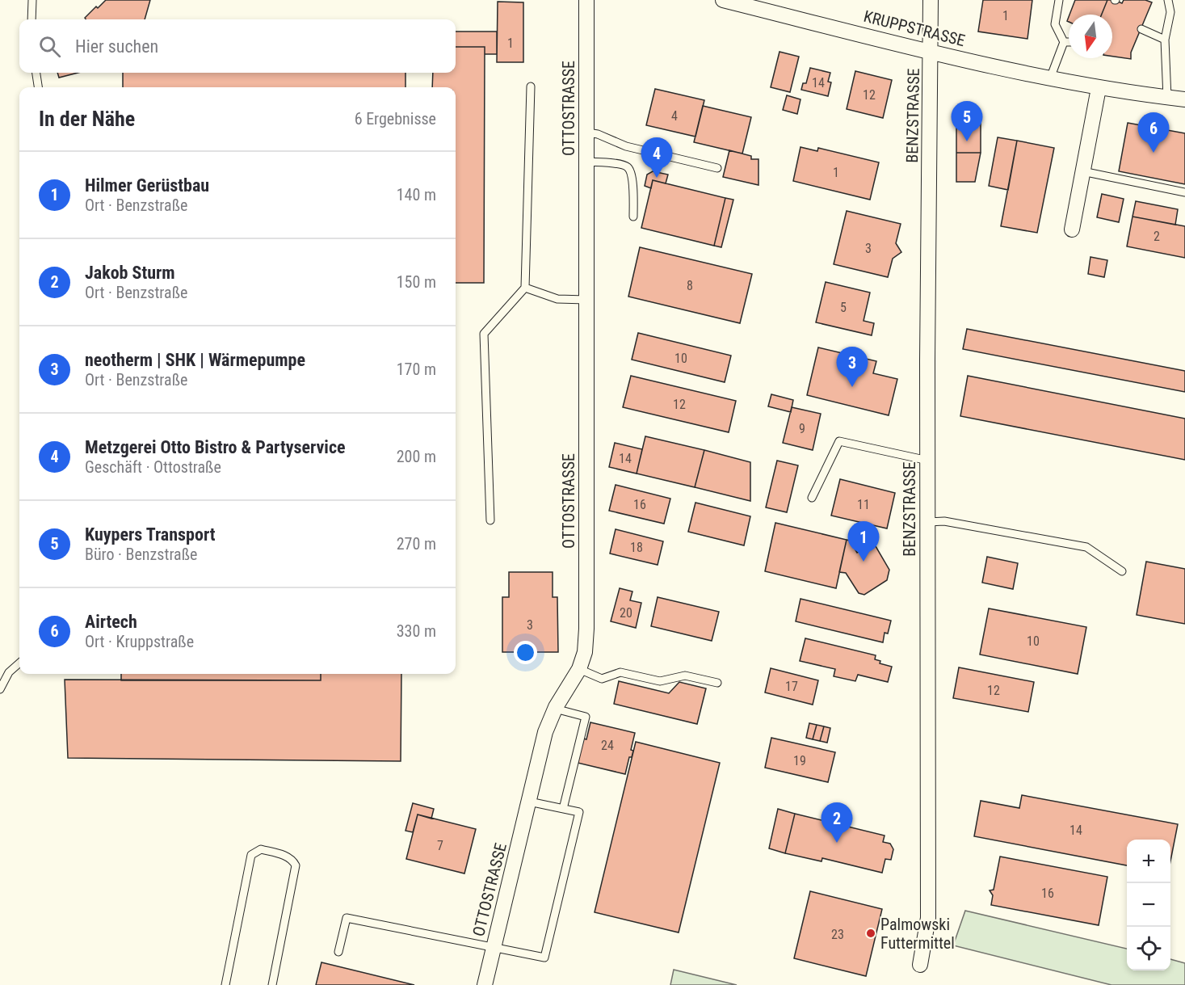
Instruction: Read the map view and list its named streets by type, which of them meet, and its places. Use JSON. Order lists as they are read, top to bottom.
{
  "streets": {
    "street": ["KRUPPSTRASSE", "OTTOSTRASSE", "BENZSTRASSE"]
  },
  "crossings": [
    ["KRUPPSTRASSE", "BENZSTRASSE"]
  ],
  "places": ["Palmowski Futtermittel"],
  "house_numbers": [
    "1",
    "1",
    "14",
    "12",
    "4",
    "1",
    "2",
    "3",
    "8",
    "5",
    "10",
    "12",
    "9",
    "14",
    "16",
    "11",
    "18",
    "20",
    "3",
    "10",
    "17",
    "12",
    "24",
    "19",
    "14",
    "7",
    "16",
    "23"
  ],
  "north": "bottom",
  "page": {
    "search": "Hier suchen",
    "heading": ["In der Nähe", "6 Ergebnisse"],
    "pins": [
      "5",
      "6",
      "4",
      "3",
      "1",
      "2"
    ],
    "list": [
      {
        "mark": "1",
        "name": "Hilmer Gerüstbau",
        "note": "Ort · Benzstraße",
        "value": "140 m"
      },
      {
        "mark": "2",
        "name": "Jakob Sturm",
        "note": "Ort · Benzstraße",
        "value": "150 m"
      },
      {
        "mark": "3",
        "name": "neotherm | SHK | Wärmepumpe",
        "note": "Ort · Benzstraße",
        "value": "170 m"
      },
      {
        "mark": "4",
        "name": "Metzgerei Otto Bistro & Partyservice",
        "note": "Geschäft · Ottostraße",
        "value": "200 m"
      },
      {
        "mark": "5",
        "name": "Kuypers Transport",
        "note": "Büro · Benzstraße",
        "value": "270 m"
      },
      {
        "mark": "6",
        "name": "Airtech",
        "note": "Ort · Kruppstraße",
        "value": "330 m"
      }
    ],
    "map_buttons": ["+", "−"]
  }
}
